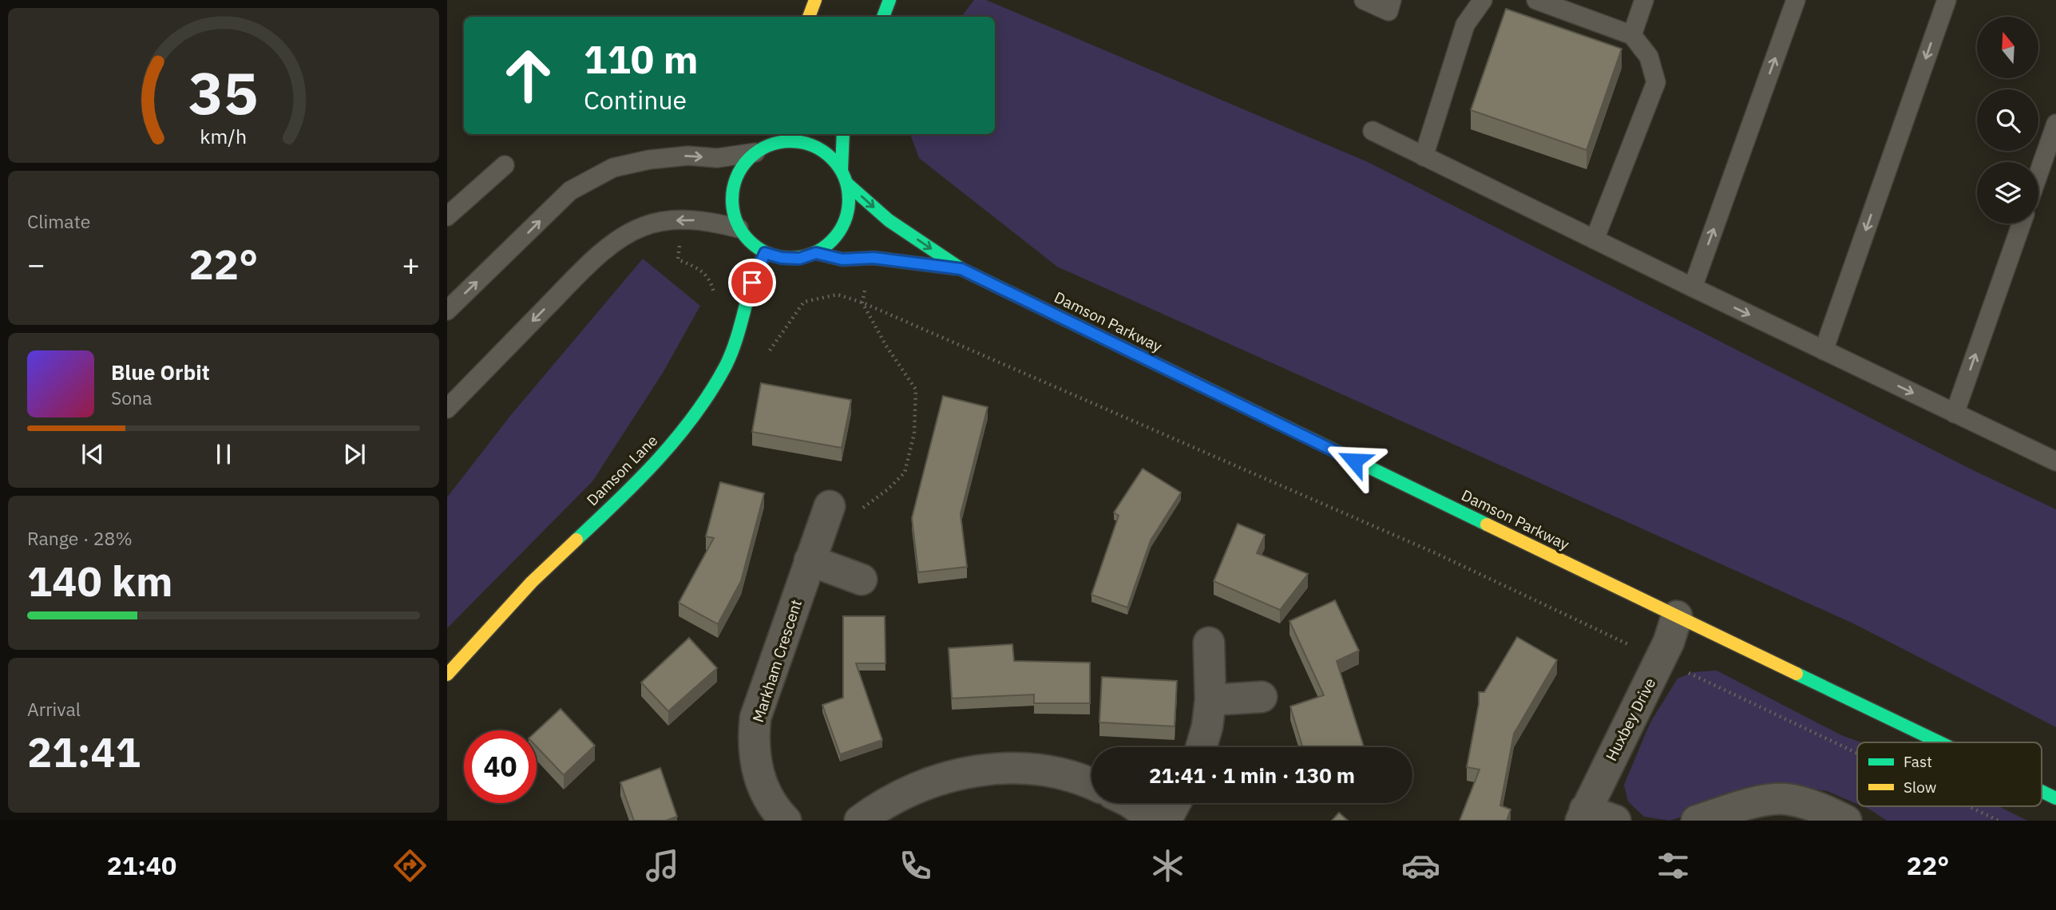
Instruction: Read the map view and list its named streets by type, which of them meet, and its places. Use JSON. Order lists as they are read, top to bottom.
{
  "streets": {
    "street": [
      "Damson Parkway",
      "Damson Lane",
      "Markham Crescent",
      "Huxbey Drive"
    ]
  },
  "crossings": [
    ["Damson Parkway", "Damson Lane"],
    ["Damson Parkway", "Huxbey Drive"]
  ],
  "legend": ["Fast", "Slow"],
  "north": "top",
  "page": {
    "turn": ["110 m", "Continue"],
    "tile": [
      "Climate",
      ["Range · 28%", "140 km"],
      ["Arrival", "21:41"]
    ],
    "heat": ["−", "22°", "+"],
    "song": ["Blue Orbit", "Sona"],
    "limit": "40",
    "trip": "21:41 · 1 min · 130 m",
    "tabs": ["21:40", "22°"],
    "gauge": ["35", "km/h"]
  }
}
